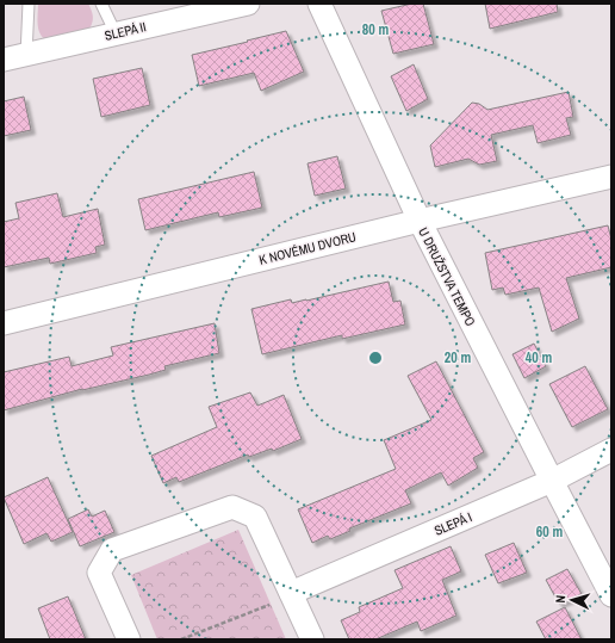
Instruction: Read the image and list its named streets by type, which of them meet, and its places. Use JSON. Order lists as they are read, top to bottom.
{
  "streets": {
    "street": [
      "SLEPÁ II",
      "K NOVÉMU DVORU",
      "U DRUŽSTVA TEMPO",
      "SLEPÁ I"
    ]
  },
  "crossings": [
    ["K NOVÉMU DVORU", "U DRUŽSTVA TEMPO"],
    ["U DRUŽSTVA TEMPO", "SLEPÁ I"]
  ],
  "north": "left",
  "rings": [
    "80 m",
    "20 m",
    "40 m",
    "60 m"
  ]
}
